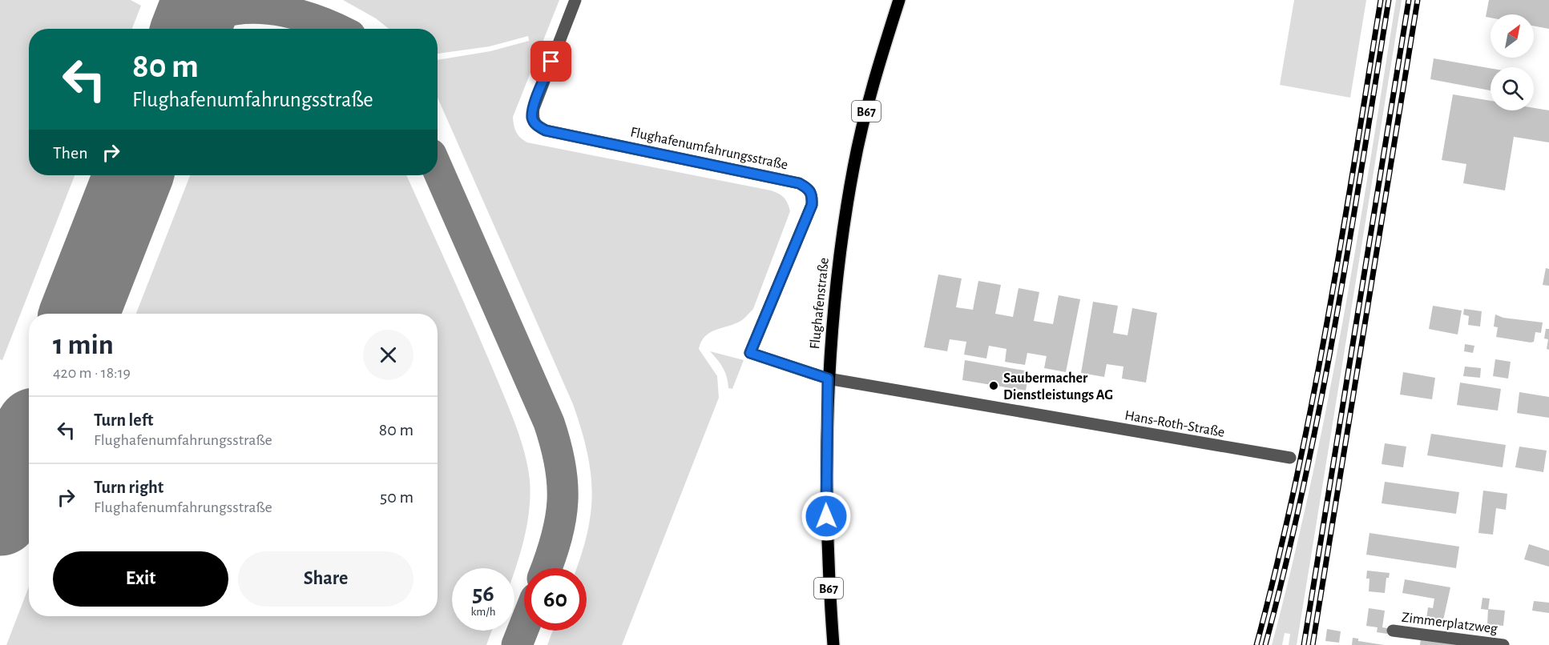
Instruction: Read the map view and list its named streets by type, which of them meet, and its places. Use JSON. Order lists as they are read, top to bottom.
{
  "streets": {
    "main road": ["B67", "Flughafenstraße"],
    "street": ["Flughafenumfahrungsstraße", "Hans-Roth-Straße", "Zimmerplatzweg"]
  },
  "crossings": [
    ["Flughafenumfahrungsstraße", "Flughafenstraße"],
    ["Flughafenumfahrungsstraße", "Hans-Roth-Straße"],
    ["Flughafenstraße", "Hans-Roth-Straße"]
  ],
  "places": ["Saubermacher Dienstleistungs AG"],
  "north": "top right",
  "page": {
    "turn": ["80 m", "Flughafenumfahrungsstraße"],
    "then": "Then",
    "heading": ["1 min", "420 m · 18:19"],
    "list": [
      {
        "name": "Turn left",
        "note": "Flughafenumfahrungsstraße",
        "value": "80 m"
      },
      {
        "name": "Turn right",
        "note": "Flughafenumfahrungsstraße",
        "value": "50 m"
      }
    ],
    "buttons": ["Exit", "Share"],
    "speed": "56 km/h",
    "limit": "60"
  }
}
